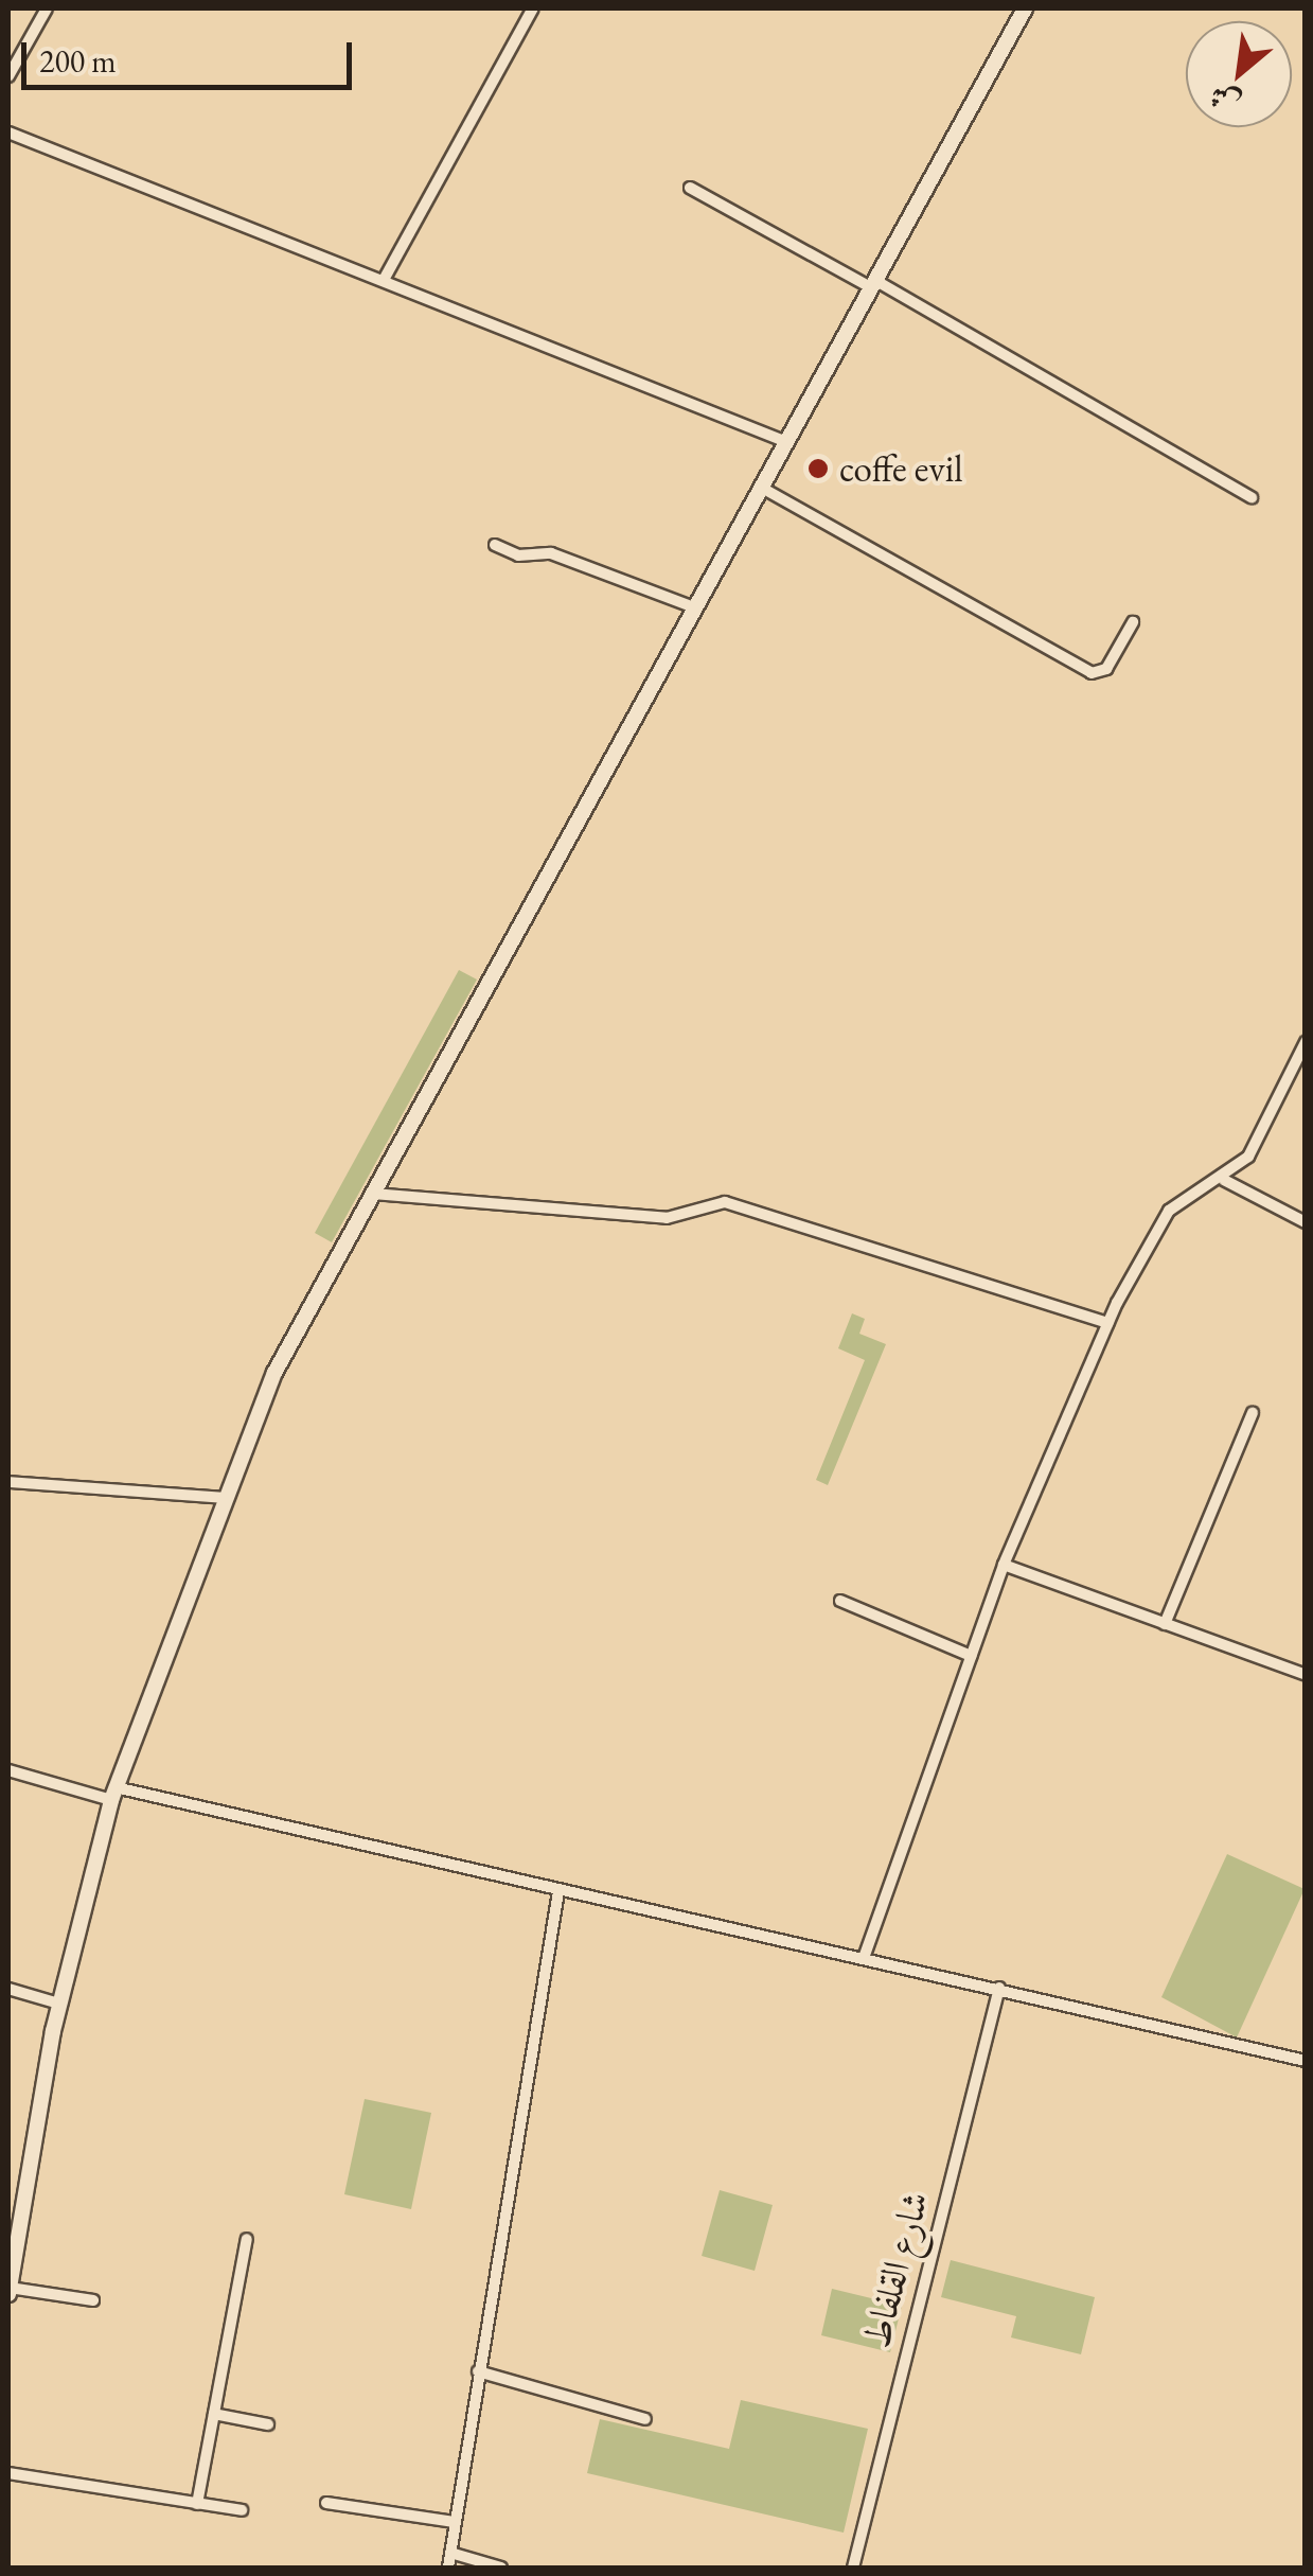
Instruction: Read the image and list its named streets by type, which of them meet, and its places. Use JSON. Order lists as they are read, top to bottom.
{
  "streets": {
    "street": ["شارع القلفاط"]
  },
  "places": ["coffe evil"],
  "scale_bar": "200 m",
  "north": "bottom left"
}
